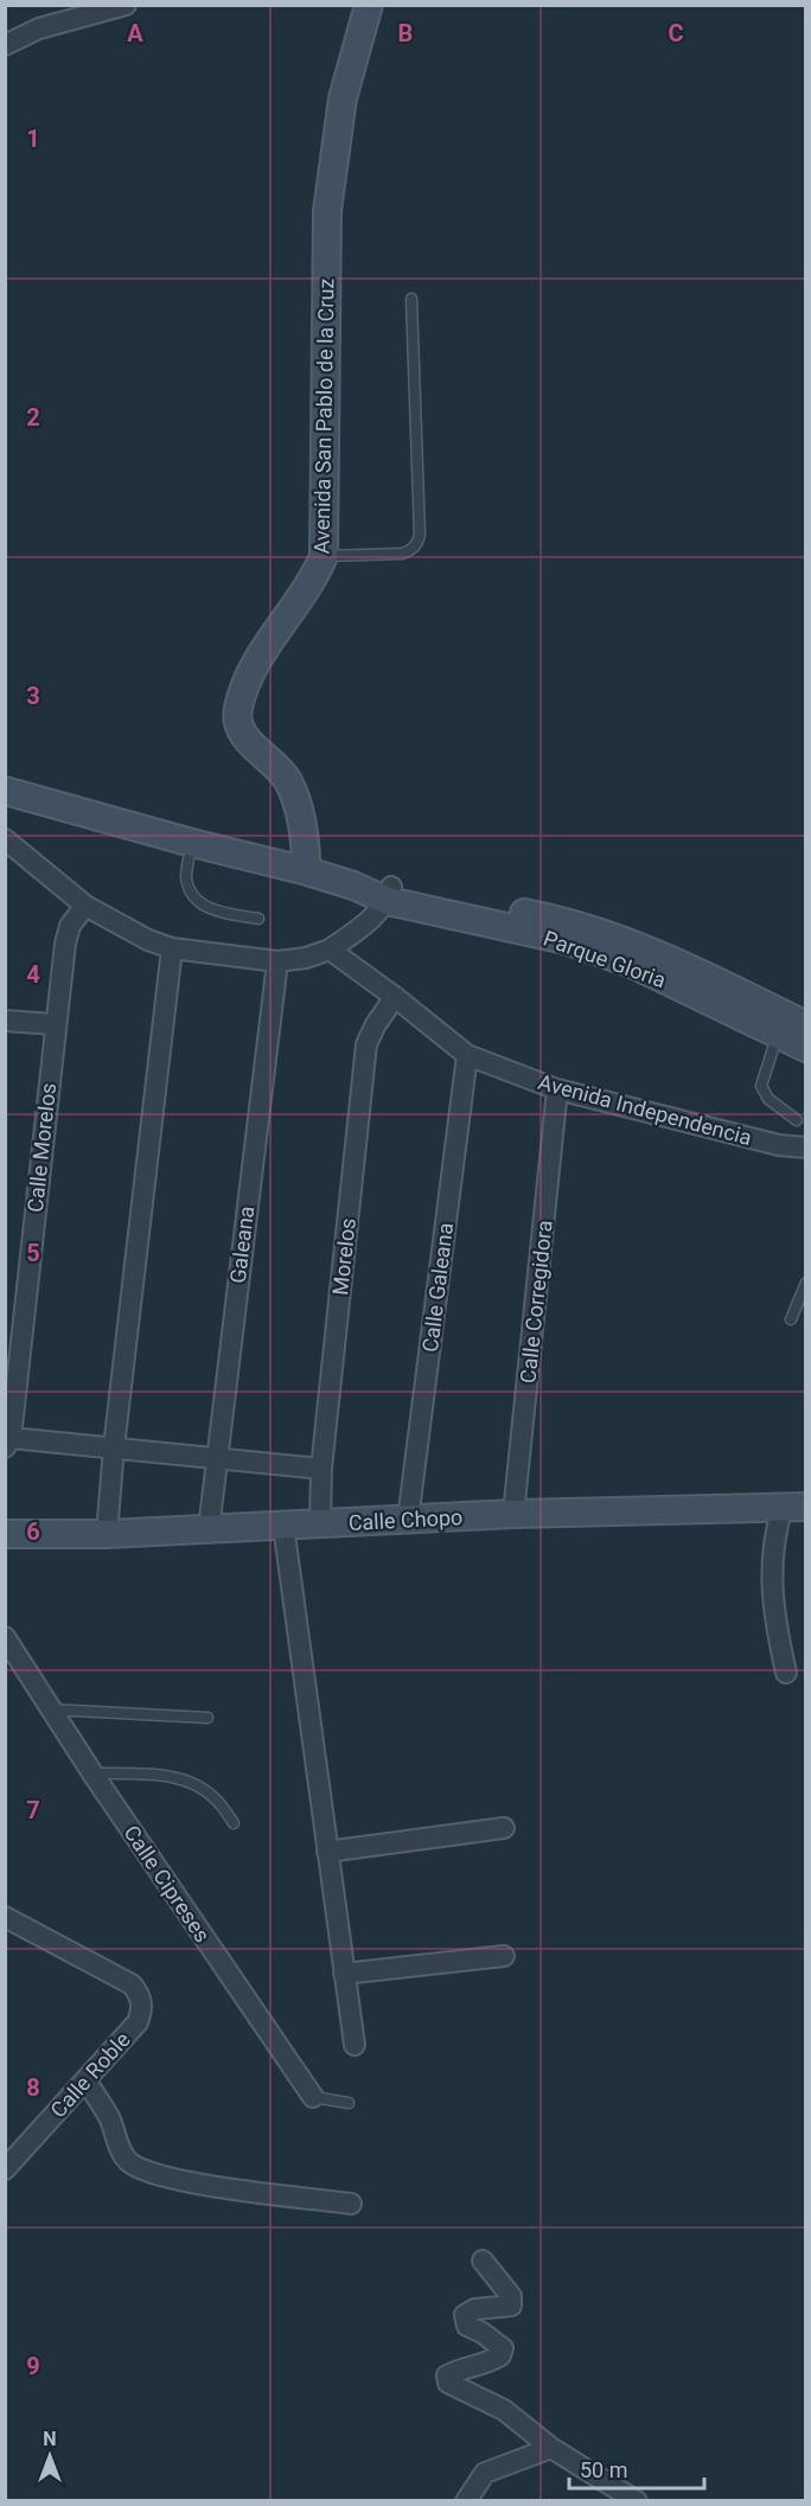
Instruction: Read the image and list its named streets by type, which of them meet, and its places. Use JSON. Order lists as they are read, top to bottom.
{
  "streets": {
    "street": [
      "Avenida San Pablo de la Cruz",
      "Parque Gloria",
      "Avenida Independencia",
      "Calle Morelos",
      "Galeana",
      "Morelos",
      "Calle Galeana",
      "Calle Corregidora",
      "Calle Chopo",
      "Calle Cipreses",
      "Calle Roble"
    ]
  },
  "crossings": [
    ["Avenida San Pablo de la Cruz", "Parque Gloria"],
    ["Avenida Independencia", "Morelos"],
    ["Avenida Independencia", "Calle Galeana"],
    ["Avenida Independencia", "Calle Corregidora"],
    ["Calle Morelos", "Galeana"],
    ["Calle Morelos", "Morelos"],
    ["Galeana", "Calle Chopo"],
    ["Morelos", "Calle Chopo"],
    ["Calle Galeana", "Calle Chopo"],
    ["Calle Corregidora", "Calle Chopo"]
  ],
  "scale_bar": "50 m",
  "north": "top",
  "grid": {
    "columns": ["A", "B", "C"],
    "rows": [
      "1",
      "2",
      "3",
      "4",
      "5",
      "6",
      "7",
      "8",
      "9"
    ]
  }
}
